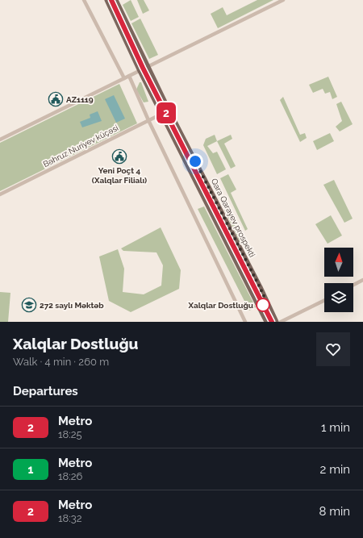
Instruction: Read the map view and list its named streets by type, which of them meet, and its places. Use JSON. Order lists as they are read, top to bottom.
{
  "streets": {
    "main road": ["Qara Qarayev prospekti"],
    "street": ["Bəhruz Nuriyev küçəsi"]
  },
  "crossings": [
    ["Bəhruz Nuriyev küçəsi", "Qara Qarayev prospekti"]
  ],
  "places": {
    "public building": ["AZ1119", "Yeni Poçt 4 (Xalqlar Filialı)"],
    "school or university": ["272 saylı Məktəb"],
    "other": ["Xalqlar Dostluğu"]
  },
  "lines": ["metro line 2"],
  "north": "top",
  "page": {
    "on_map": "2",
    "heading": [
      ["Xalqlar Dostluğu", "Walk · 4 min · 260 m"],
      "Departures"
    ],
    "list": [
      {
        "mark": "2",
        "name": "Metro",
        "note": "18:25",
        "value": "1 min"
      },
      {
        "mark": "1",
        "name": "Metro",
        "note": "18:26",
        "value": "2 min"
      },
      {
        "mark": "2",
        "name": "Metro",
        "note": "18:32",
        "value": "8 min"
      }
    ]
  }
}
